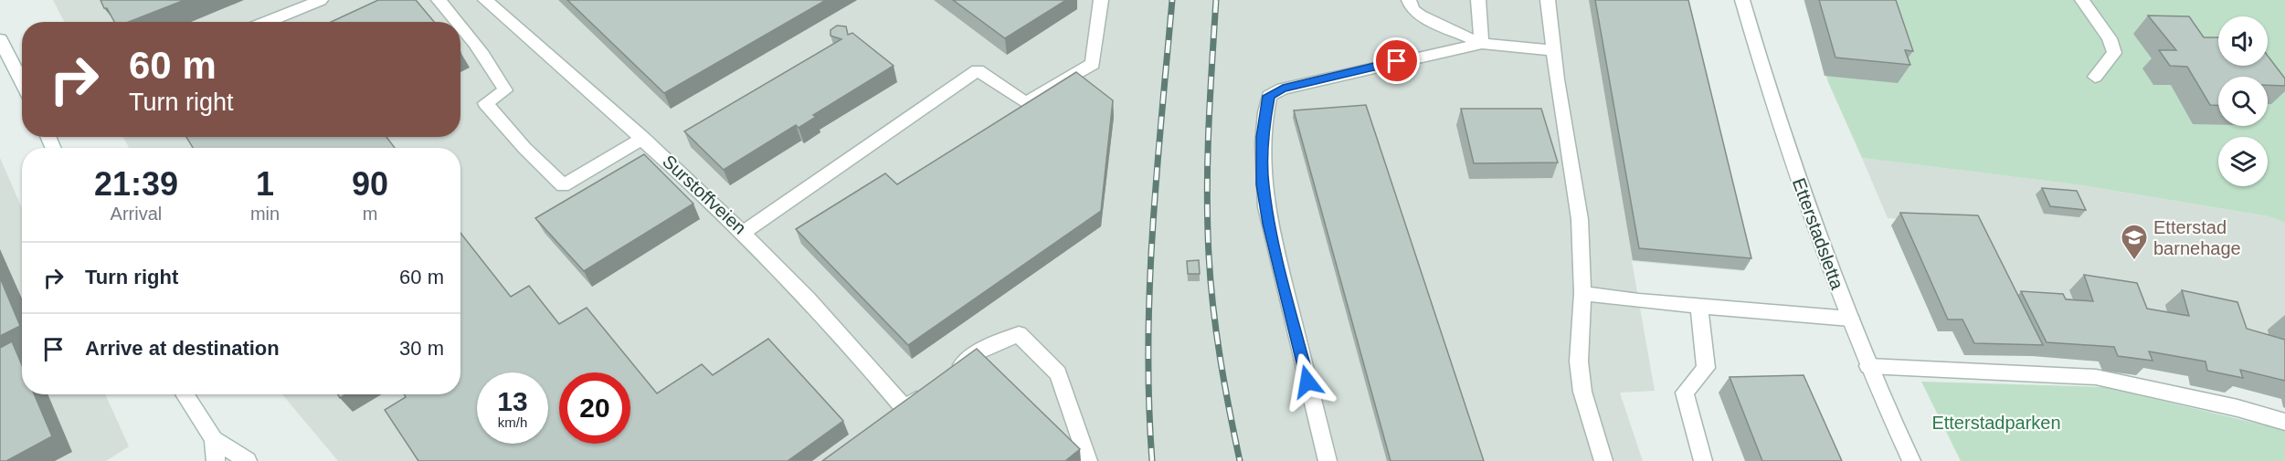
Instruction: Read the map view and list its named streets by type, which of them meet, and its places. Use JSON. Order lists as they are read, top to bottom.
{
  "streets": {
    "street": ["Surstoffveien", "Etterstadsletta"]
  },
  "parks": ["Etterstadparken"],
  "places": {
    "school or university": ["Etterstad barnehage"]
  },
  "page": {
    "turn": ["60 m", "Turn right"],
    "eta": [
      "21:39",
      "Arrival",
      "1",
      "min",
      "90",
      "m"
    ],
    "list": [
      {
        "name": "Turn right",
        "value": "60 m"
      },
      {
        "name": "Arrive at destination",
        "value": "30 m"
      }
    ],
    "speed": "13 km/h",
    "limit": "20"
  }
}
